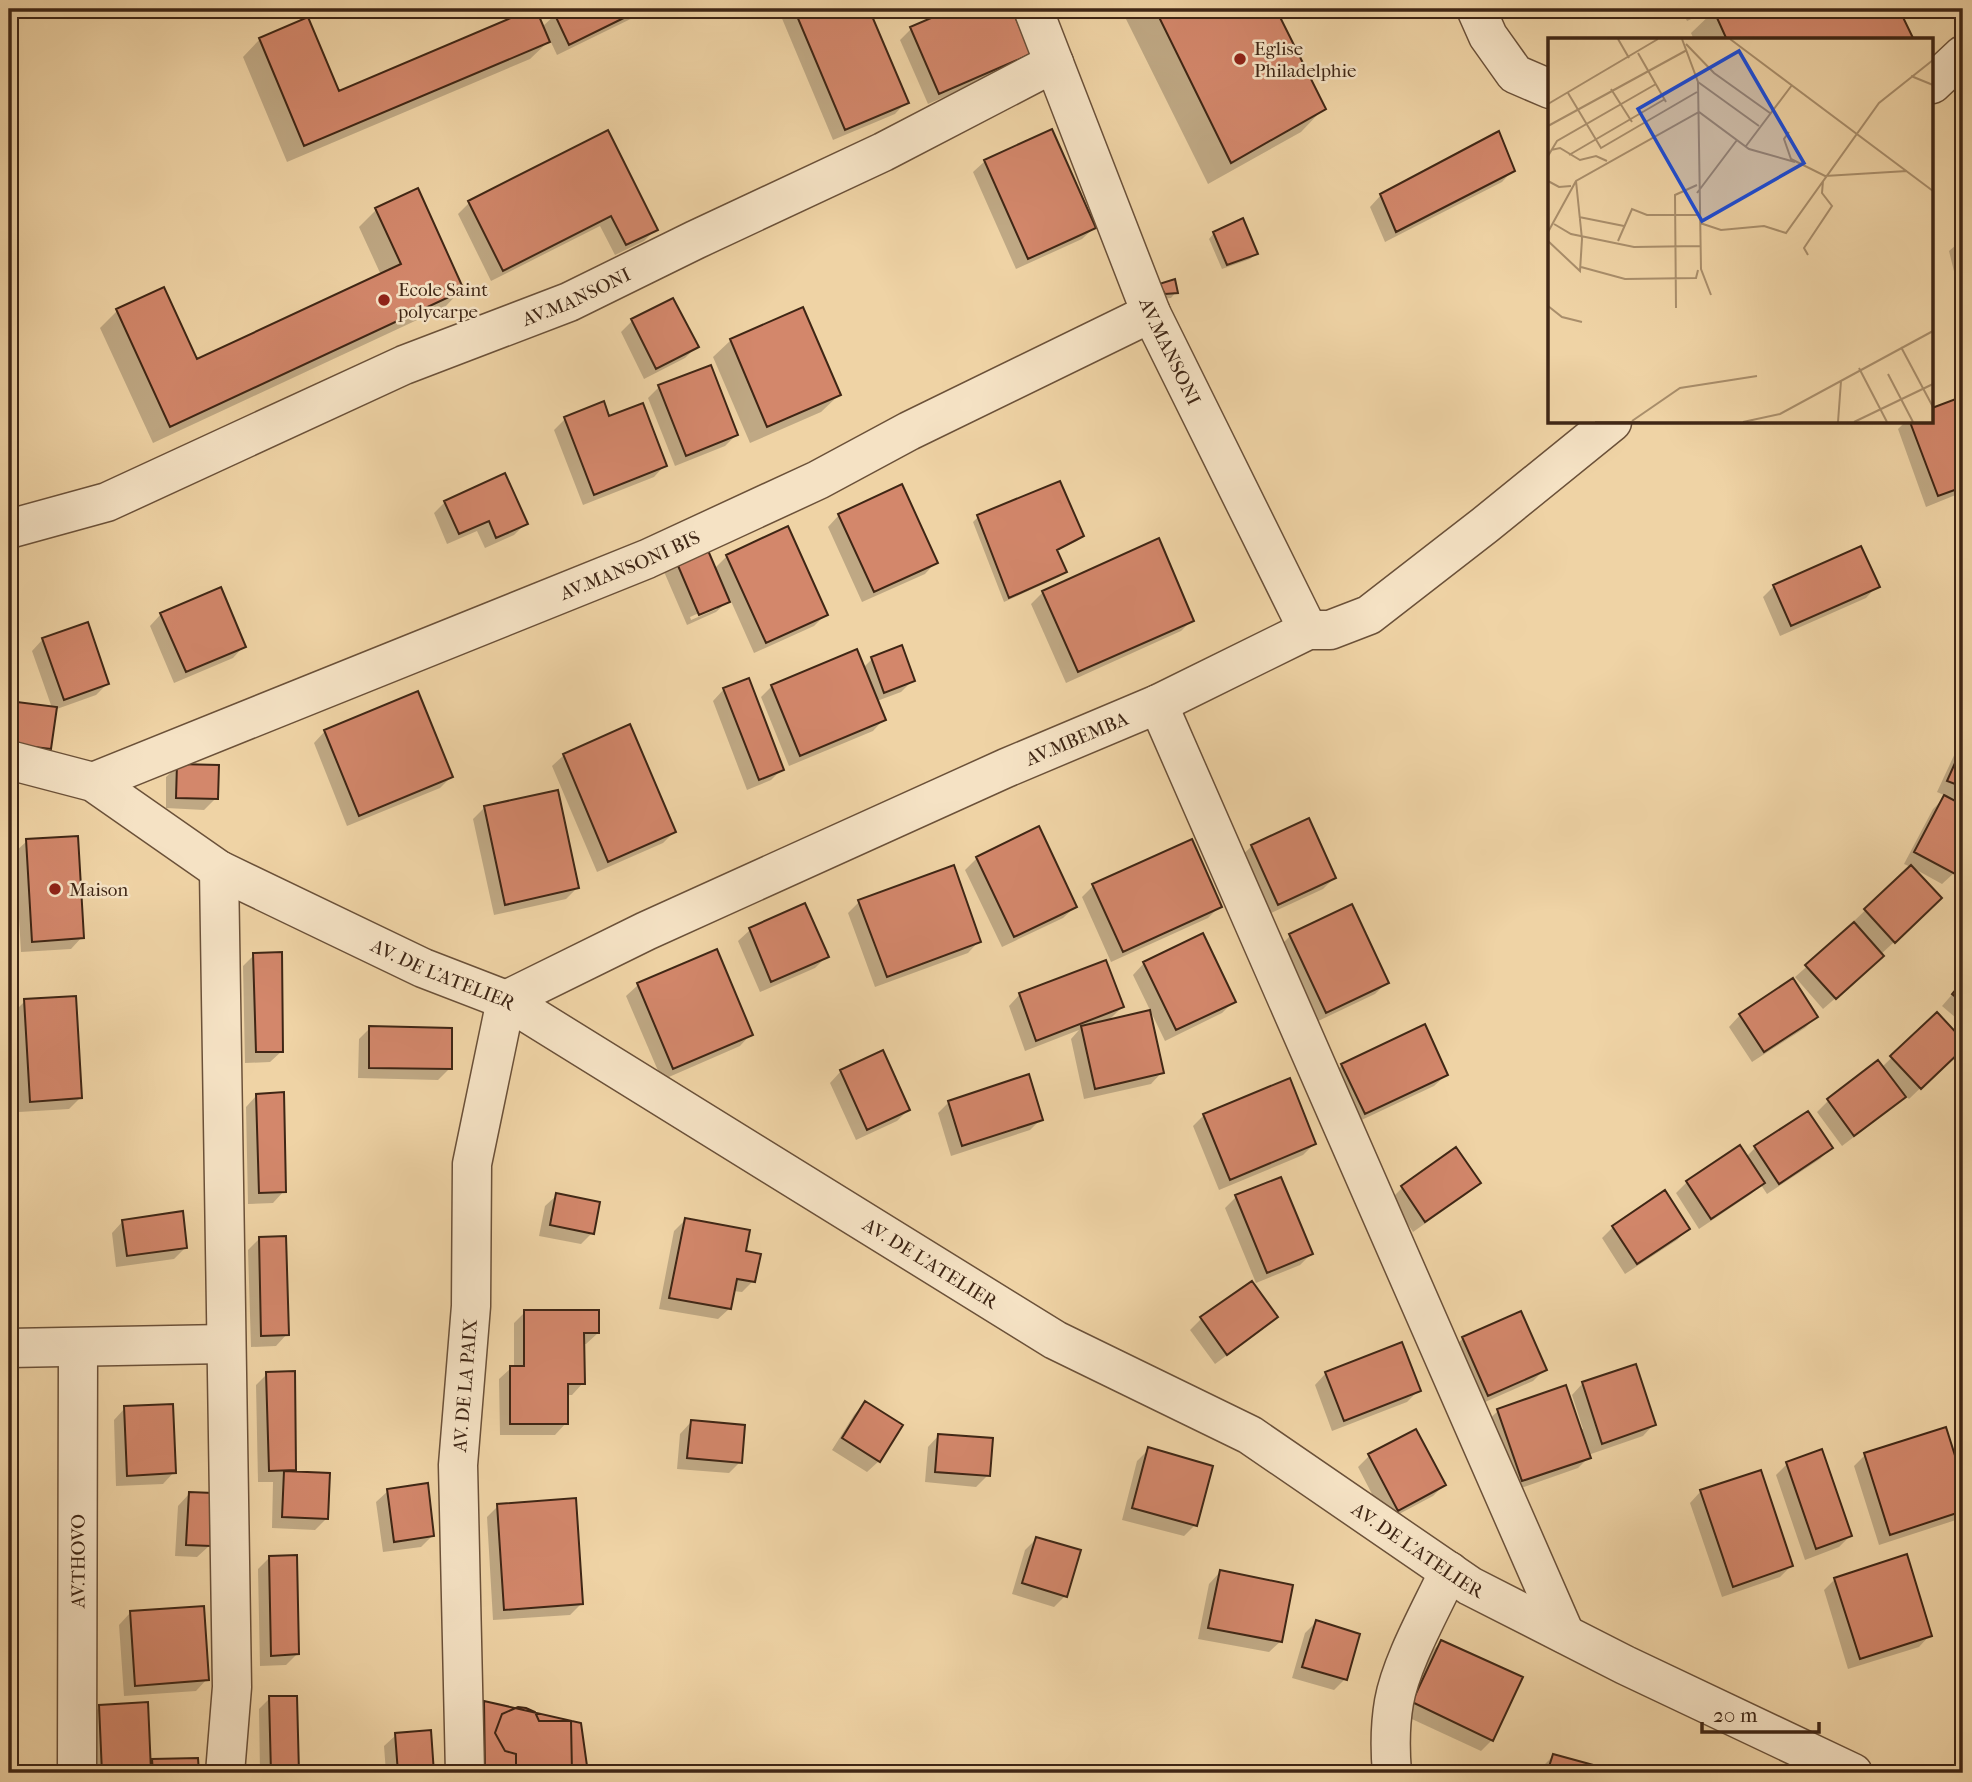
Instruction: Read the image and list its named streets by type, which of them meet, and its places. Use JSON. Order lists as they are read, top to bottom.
{
  "streets": {
    "street": [
      "AV.MANSONI",
      "AV.MANSONI BIS",
      "AV.MBEMBA",
      "AV. DE L'ATELIER",
      "AV. DE LA PAIX",
      "AV.THOVO"
    ]
  },
  "crossings": [
    ["AV.MANSONI", "AV.MANSONI BIS"],
    ["AV.MANSONI", "AV.MBEMBA"],
    ["AV.MANSONI BIS", "AV. DE L'ATELIER"],
    ["AV.MBEMBA", "AV. DE L'ATELIER"],
    ["AV.MBEMBA", "AV. DE LA PAIX"],
    ["AV. DE L'ATELIER", "AV. DE LA PAIX"]
  ],
  "places": ["Eglise Philadelphie", "Ecole Saint polycarpe", "Maison"],
  "scale_bar": "20 m"
}
